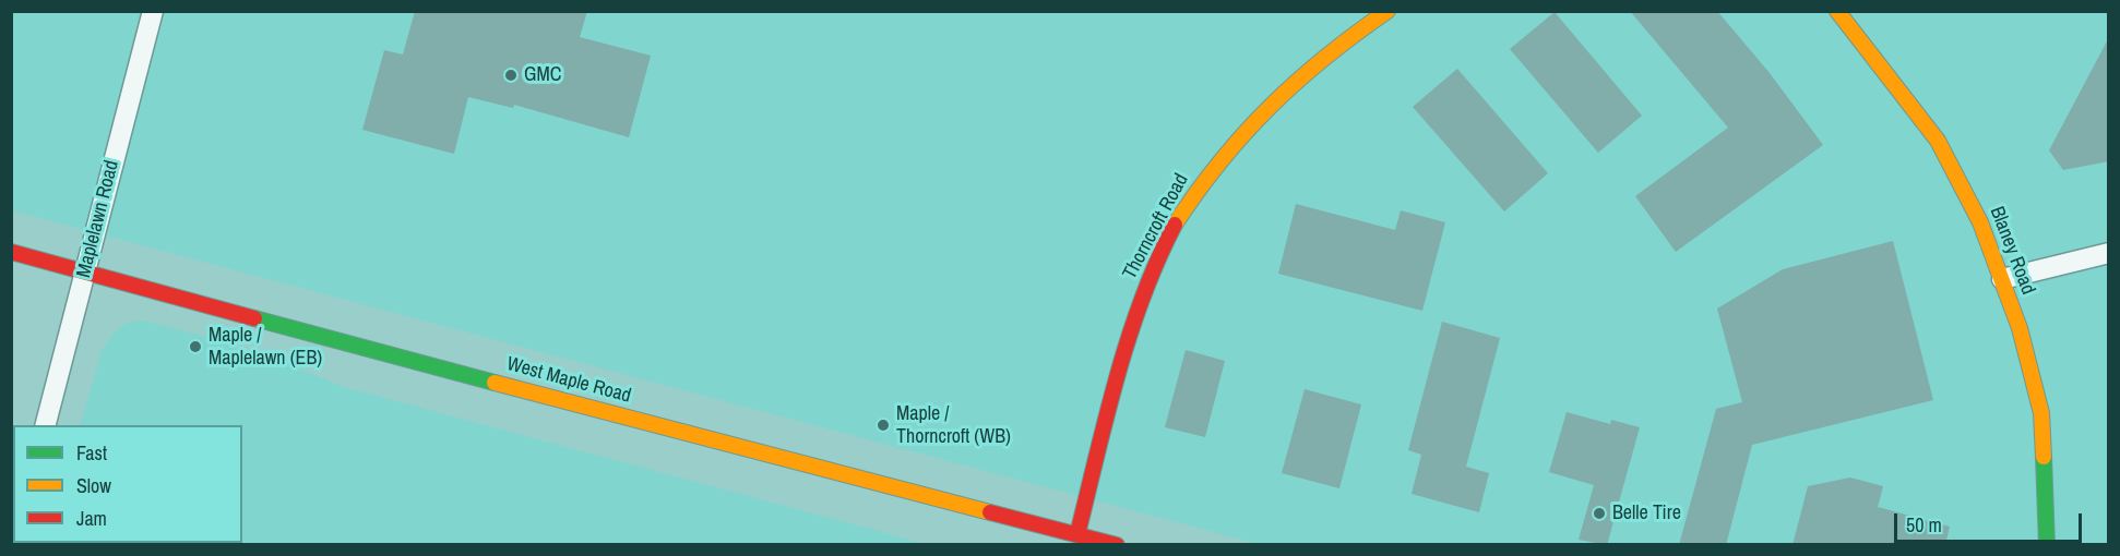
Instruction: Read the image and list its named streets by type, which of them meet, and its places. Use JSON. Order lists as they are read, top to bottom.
{
  "streets": {
    "street": [
      "Maplelawn Road",
      "Thorncroft Road",
      "Blaney Road",
      "West Maple Road"
    ]
  },
  "crossings": [
    ["Maplelawn Road", "West Maple Road"],
    ["Thorncroft Road", "West Maple Road"]
  ],
  "places": [
    "GMC",
    "Maple / Maplelawn (EB)",
    "Maple / Thorncroft (WB)",
    "Belle Tire"
  ],
  "legend": ["Fast", "Slow", "Jam"],
  "scale_bar": "50 m"
}
